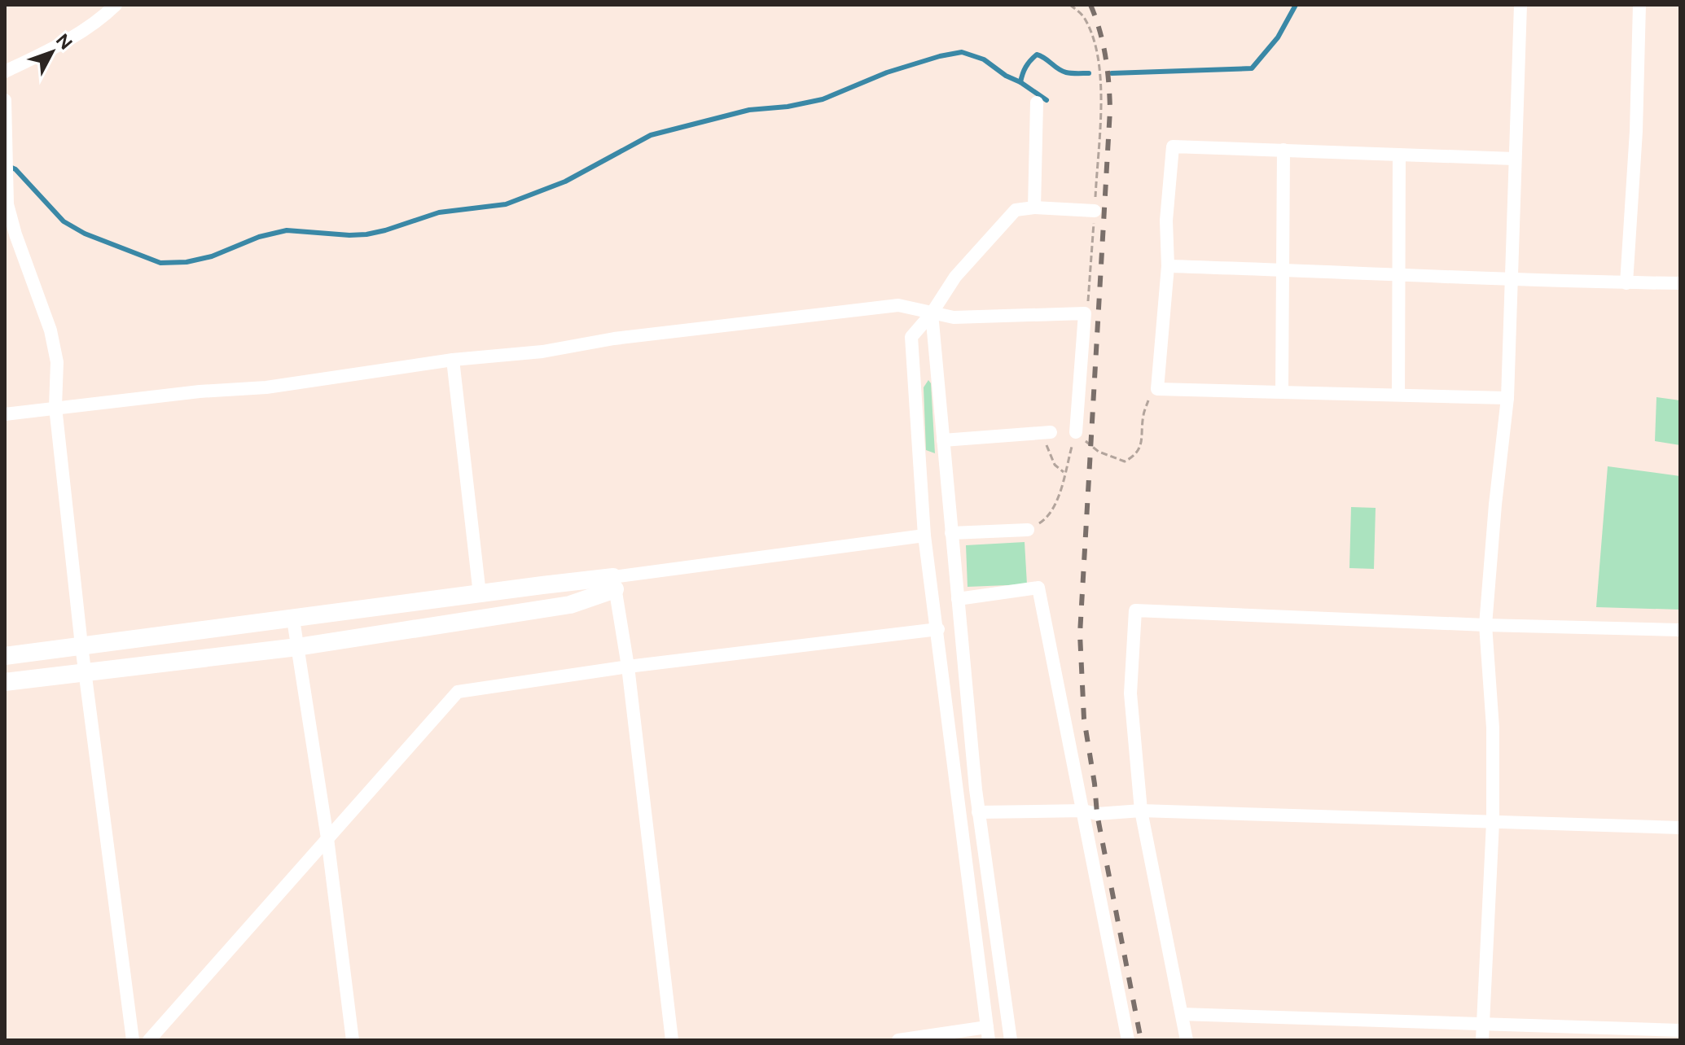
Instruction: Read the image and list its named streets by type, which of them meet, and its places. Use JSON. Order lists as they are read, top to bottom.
{
  "north": "top right"
}
